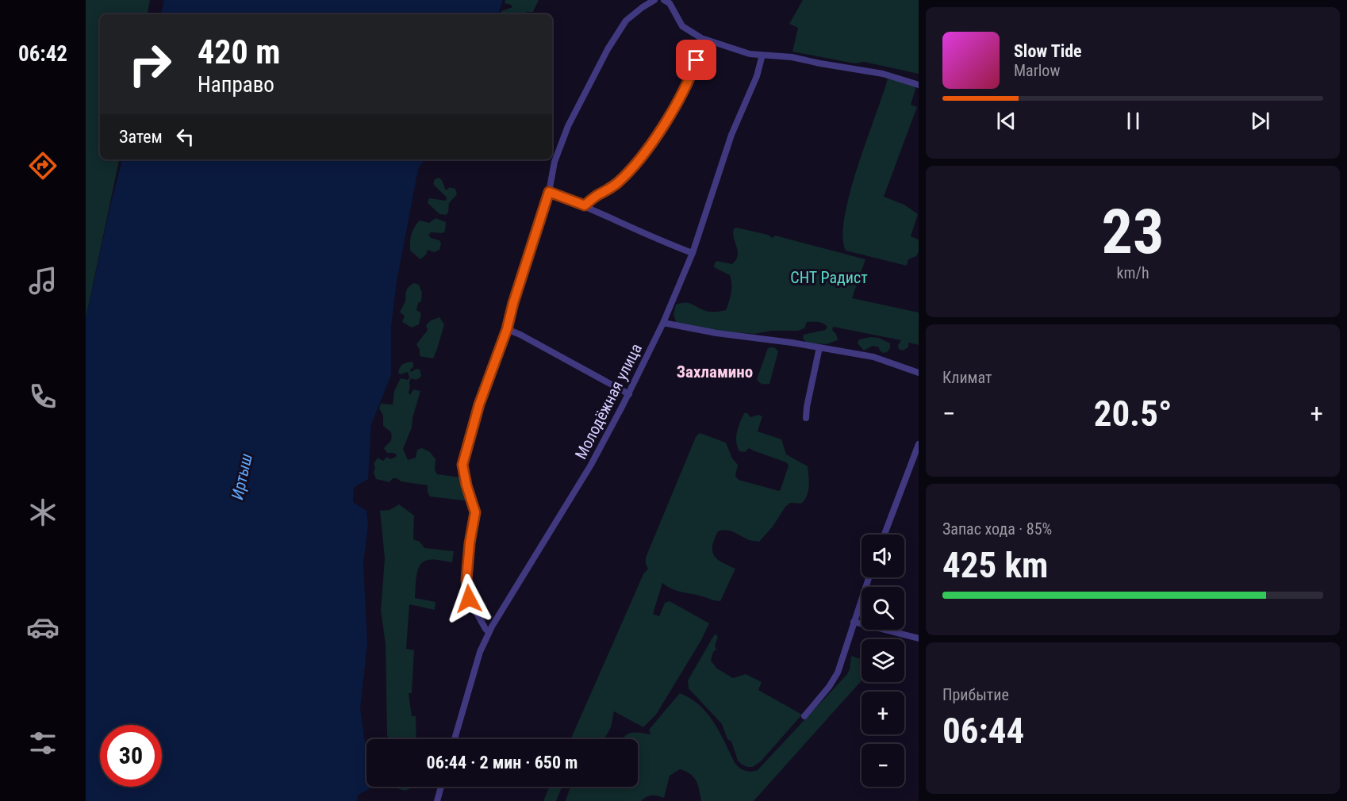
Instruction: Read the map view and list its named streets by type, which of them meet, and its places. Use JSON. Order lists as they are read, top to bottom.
{
  "streets": {
    "street": ["Молодёжная улица"]
  },
  "districts": ["Захламино"],
  "water": ["Иртыш"],
  "parks": ["СНТ Радист"],
  "page": {
    "tabs": "06:42",
    "turn": ["420 m", "Направо"],
    "song": ["Slow Tide", "Marlow"],
    "then": "Затем",
    "tile": [
      ["23", "km/h"],
      "Климат",
      ["Запас хода · 85%", "425 km"],
      ["Прибытие", "06:44"]
    ],
    "heat": ["−", "20.5°", "+"],
    "map_buttons": ["+", "−"],
    "limit": "30",
    "trip": "06:44 · 2 мин · 650 m"
  }
}
